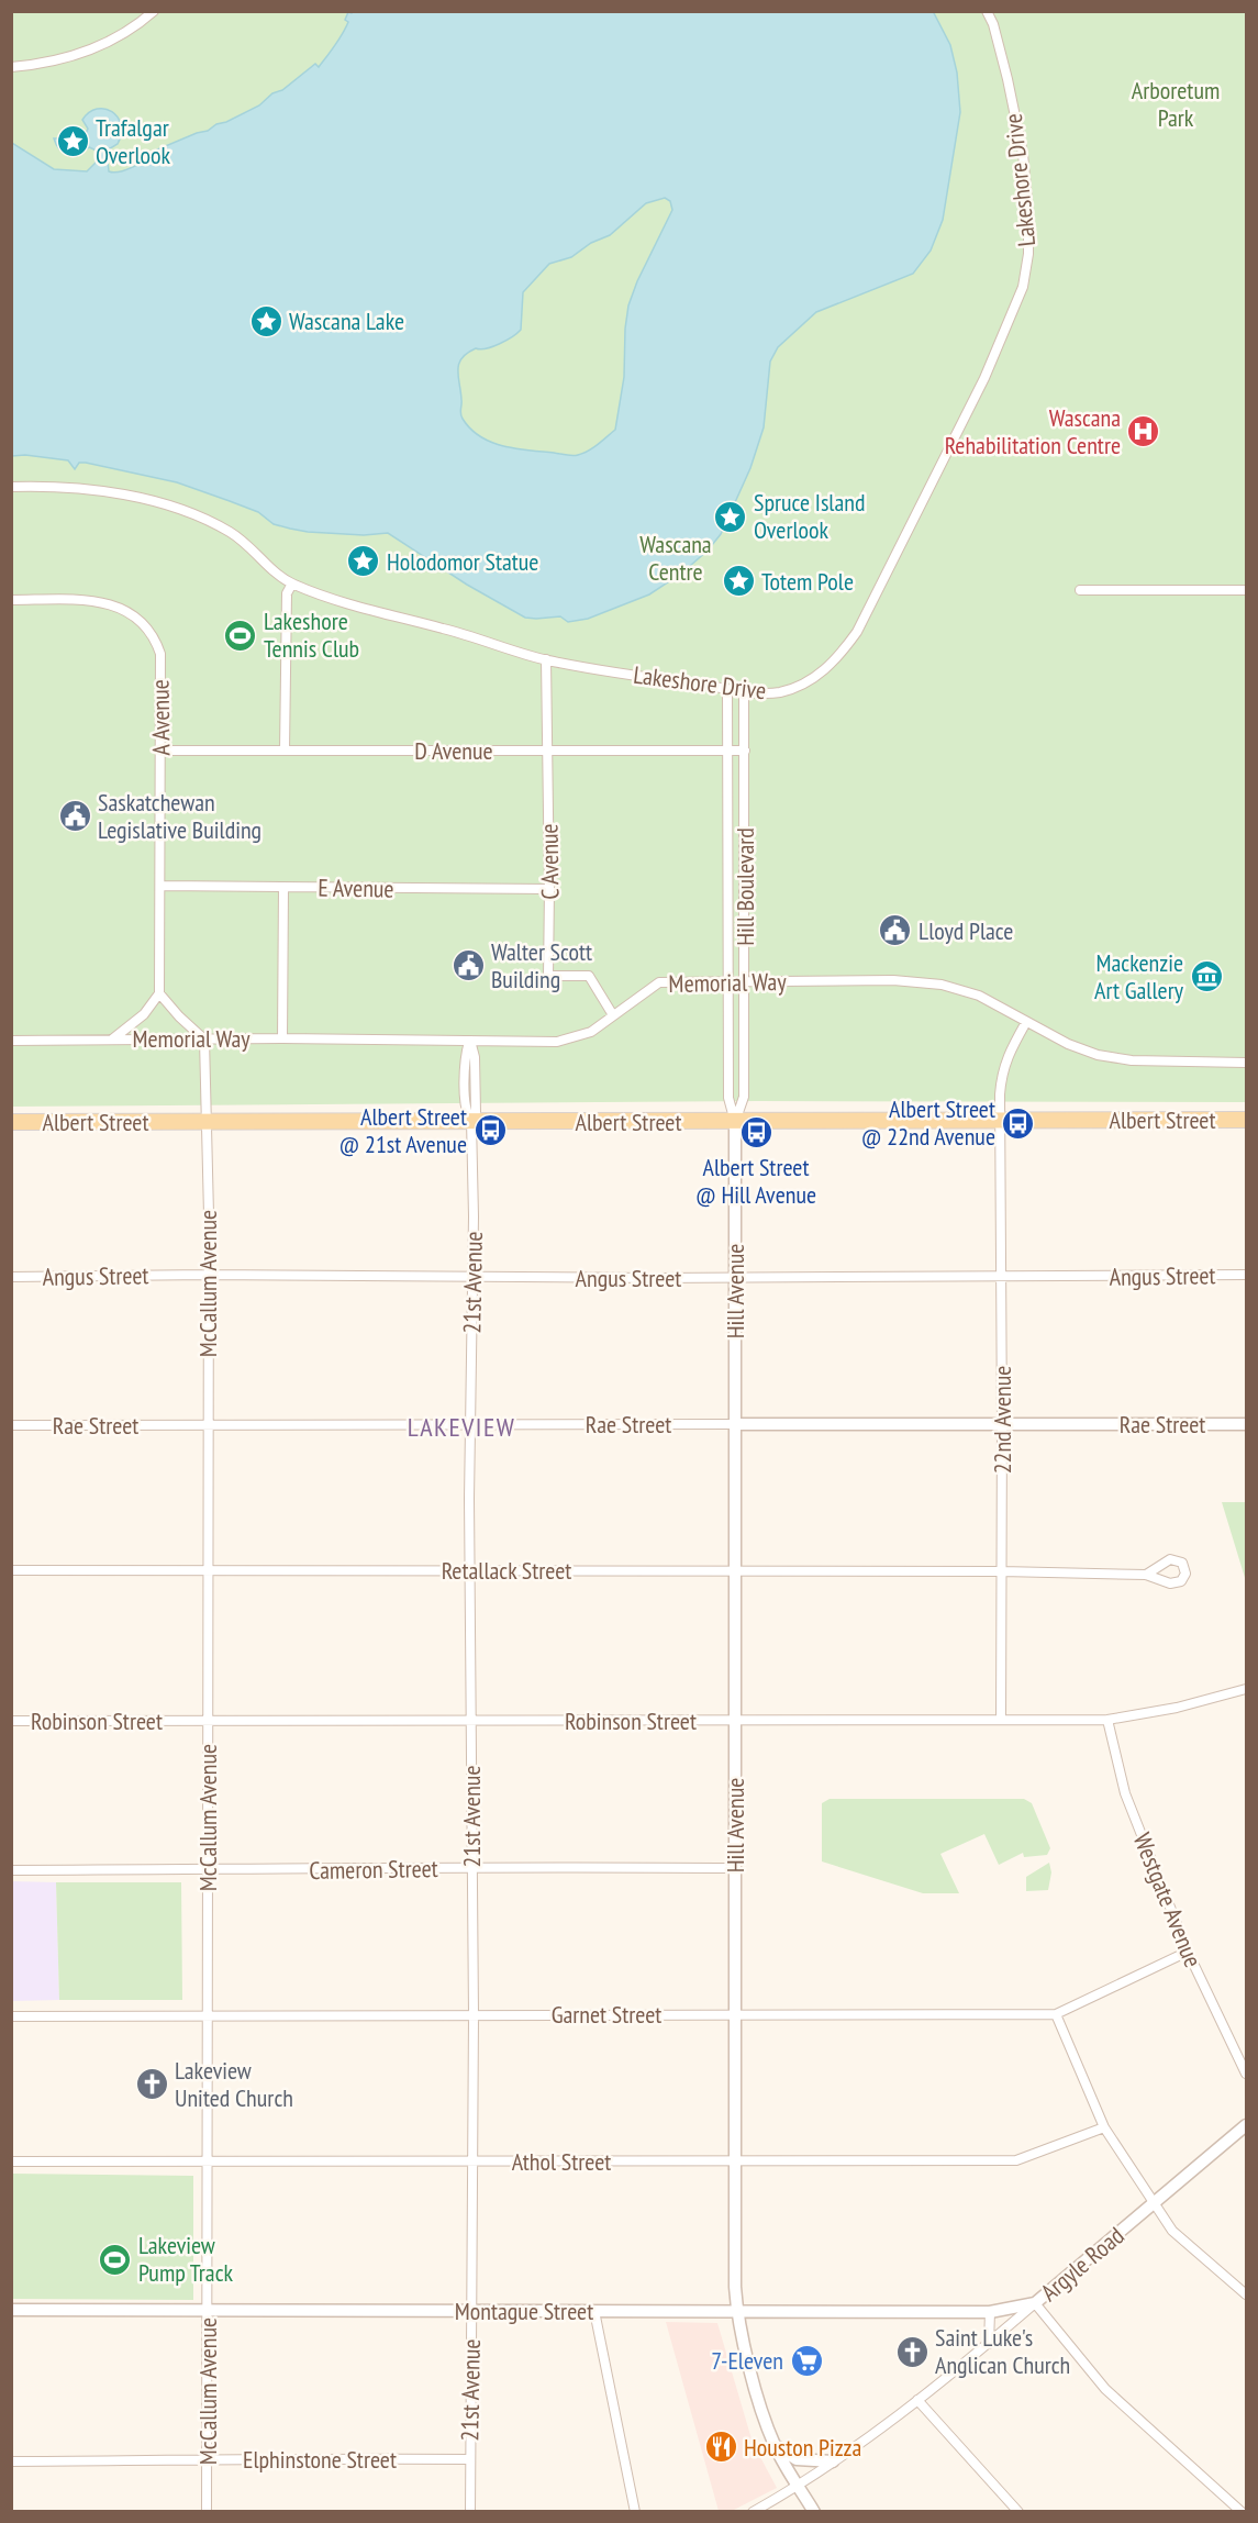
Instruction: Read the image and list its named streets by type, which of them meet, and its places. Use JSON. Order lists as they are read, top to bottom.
{
  "streets": {
    "main road": ["Albert Street"],
    "street": [
      "Lakeshore Drive",
      "A Avenue",
      "D Avenue",
      "C Avenue",
      "Hill Boulevard",
      "E Avenue",
      "Memorial Way",
      "Angus Street",
      "21st Avenue",
      "McCallum Avenue",
      "Hill Avenue",
      "22nd Avenue",
      "Rae Street",
      "Retallack Street",
      "Robinson Street",
      "Cameron Street",
      "Westgate Avenue",
      "Garnet Street",
      "Athol Street",
      "Argyle Road",
      "Montague Street",
      "Elphinstone Street"
    ]
  },
  "crossings": [
    ["Lakeshore Drive", "C Avenue"],
    ["Lakeshore Drive", "Hill Boulevard"],
    ["A Avenue", "D Avenue"],
    ["A Avenue", "E Avenue"],
    ["D Avenue", "C Avenue"],
    ["D Avenue", "Hill Boulevard"],
    ["C Avenue", "E Avenue"],
    ["C Avenue", "Memorial Way"],
    ["Hill Boulevard", "Memorial Way"],
    ["Hill Boulevard", "Albert Street"],
    ["Hill Boulevard", "Hill Avenue"],
    ["Memorial Way", "21st Avenue"],
    ["Memorial Way", "22nd Avenue"],
    ["Albert Street", "21st Avenue"],
    ["Albert Street", "McCallum Avenue"],
    ["Albert Street", "Hill Avenue"],
    ["Albert Street", "22nd Avenue"],
    ["Angus Street", "21st Avenue"],
    ["Angus Street", "McCallum Avenue"],
    ["Angus Street", "Hill Avenue"],
    ["Angus Street", "22nd Avenue"],
    ["21st Avenue", "Rae Street"],
    ["21st Avenue", "Retallack Street"],
    ["21st Avenue", "Robinson Street"],
    ["21st Avenue", "Cameron Street"],
    ["21st Avenue", "Garnet Street"],
    ["21st Avenue", "Athol Street"],
    ["21st Avenue", "Montague Street"],
    ["21st Avenue", "Elphinstone Street"],
    ["McCallum Avenue", "Rae Street"],
    ["McCallum Avenue", "Retallack Street"],
    ["McCallum Avenue", "Robinson Street"],
    ["McCallum Avenue", "Cameron Street"],
    ["McCallum Avenue", "Garnet Street"],
    ["McCallum Avenue", "Athol Street"],
    ["McCallum Avenue", "Montague Street"],
    ["McCallum Avenue", "Elphinstone Street"],
    ["Hill Avenue", "Rae Street"],
    ["Hill Avenue", "Retallack Street"],
    ["Hill Avenue", "Robinson Street"],
    ["Hill Avenue", "Cameron Street"],
    ["Hill Avenue", "Garnet Street"],
    ["Hill Avenue", "Athol Street"],
    ["Hill Avenue", "Argyle Road"],
    ["Hill Avenue", "Montague Street"],
    ["22nd Avenue", "Rae Street"],
    ["22nd Avenue", "Retallack Street"],
    ["22nd Avenue", "Robinson Street"],
    ["Robinson Street", "Westgate Avenue"],
    ["Westgate Avenue", "Garnet Street"],
    ["Argyle Road", "Montague Street"]
  ],
  "districts": ["LAKEVIEW"],
  "parks": ["Arboretum Park", "Wascana Centre"],
  "places": {
    "place": [
      "Trafalgar Overlook",
      "Wascana Lake",
      "Spruce Island Overlook",
      "Holodomor Statue",
      "Totem Pole"
    ],
    "hospital": ["Wascana Rehabilitation Centre"],
    "sports": ["Lakeshore Tennis Club", "Lakeview Pump Track"],
    "public building": ["Saskatchewan Legislative Building", "Lloyd Place", "Walter Scott Building"],
    "museum": ["Mackenzie Art Gallery"],
    "bus stop": ["Albert Street @ 22nd Avenue", "Albert Street @ 21st Avenue", "Albert Street @ Hill Avenue"],
    "church": ["Lakeview United Church", "Saint Luke's Anglican Church"],
    "supermarket": ["7-Eleven"],
    "restaurant": ["Houston Pizza"]
  }
}
